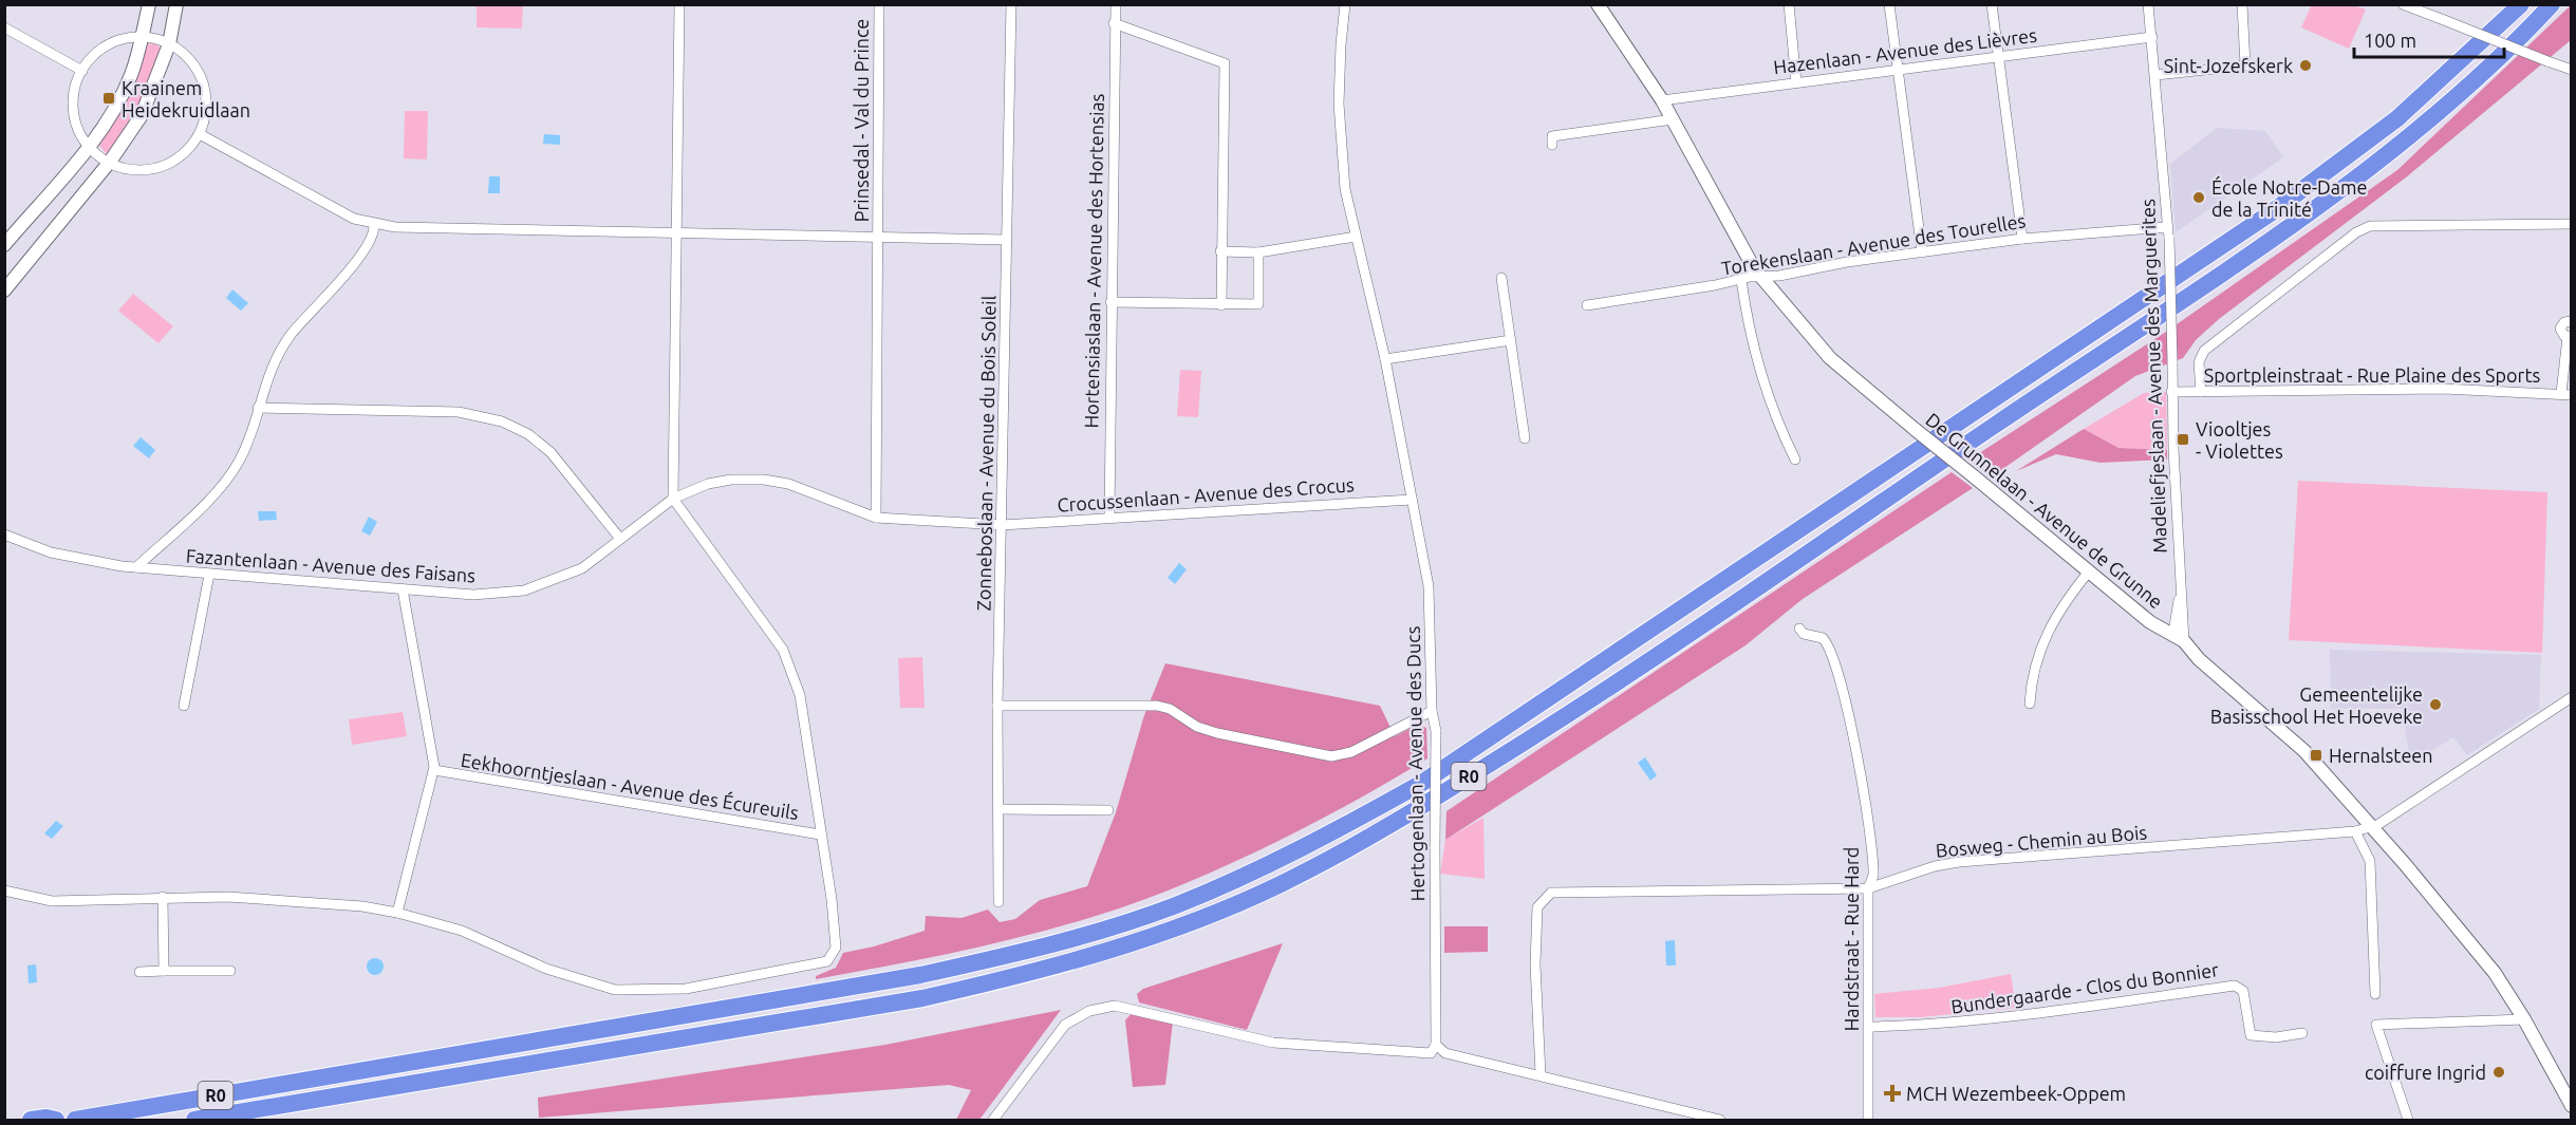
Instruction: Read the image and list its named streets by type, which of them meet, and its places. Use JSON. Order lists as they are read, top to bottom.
{
  "streets": {
    "highway": ["R0"],
    "street": [
      "Hazenlaan - Avenue des Lièvres",
      "Prinsedal - Val du Prince",
      "Torekenslaan - Avenue des Tourelles",
      "Hortensiaslaan - Avenue des Hortensias",
      "Sportpleinstraat - Rue Plaine des Sports",
      "Madeliefjeslaan - Avenue des Marguerites",
      "Zonneboslaan - Avenue du Bois Soleil",
      "Crocussenlaan - Avenue des Crocus",
      "De Grunnelaan - Avenue de Grunne",
      "Fazantenlaan - Avenue des Faisans",
      "Hertogenlaan - Avenue des Ducs",
      "Eekhoorntjeslaan - Avenue des Écureuils",
      "Bosweg - Chemin au Bois",
      "Hardstraat - Rue Hard",
      "Bundergaarde - Clos du Bonnier"
    ]
  },
  "crossings": [
    ["Hazenlaan - Avenue des Lièvres", "Madeliefjeslaan - Avenue des Marguerites"],
    ["Hazenlaan - Avenue des Lièvres", "De Grunnelaan - Avenue de Grunne"],
    ["Prinsedal - Val du Prince", "Fazantenlaan - Avenue des Faisans"],
    ["Torekenslaan - Avenue des Tourelles", "Madeliefjeslaan - Avenue des Marguerites"],
    ["Torekenslaan - Avenue des Tourelles", "De Grunnelaan - Avenue de Grunne"],
    ["Hortensiaslaan - Avenue des Hortensias", "Crocussenlaan - Avenue des Crocus"],
    ["Sportpleinstraat - Rue Plaine des Sports", "Madeliefjeslaan - Avenue des Marguerites"],
    ["Madeliefjeslaan - Avenue des Marguerites", "De Grunnelaan - Avenue de Grunne"],
    ["Zonneboslaan - Avenue du Bois Soleil", "Crocussenlaan - Avenue des Crocus"],
    ["Zonneboslaan - Avenue du Bois Soleil", "Fazantenlaan - Avenue des Faisans"],
    ["Crocussenlaan - Avenue des Crocus", "Fazantenlaan - Avenue des Faisans"],
    ["Crocussenlaan - Avenue des Crocus", "Hertogenlaan - Avenue des Ducs"],
    ["De Grunnelaan - Avenue de Grunne", "Bosweg - Chemin au Bois"],
    ["Bosweg - Chemin au Bois", "Hardstraat - Rue Hard"],
    ["Hardstraat - Rue Hard", "Bundergaarde - Clos du Bonnier"]
  ],
  "places": {
    "other": [
      "Sint-Jozefskerk",
      "École Notre-Dame de la Trinité",
      "Gemeentelijke Basisschool Het Hoeveke",
      "coiffure Ingrid"
    ],
    "transit": ["Kraainem Heidekruidlaan", "Viooltjes - Violettes", "Hernalsteen"],
    "health": ["MCH Wezembeek-Oppem"]
  },
  "scale_bar": "100 m"
}
